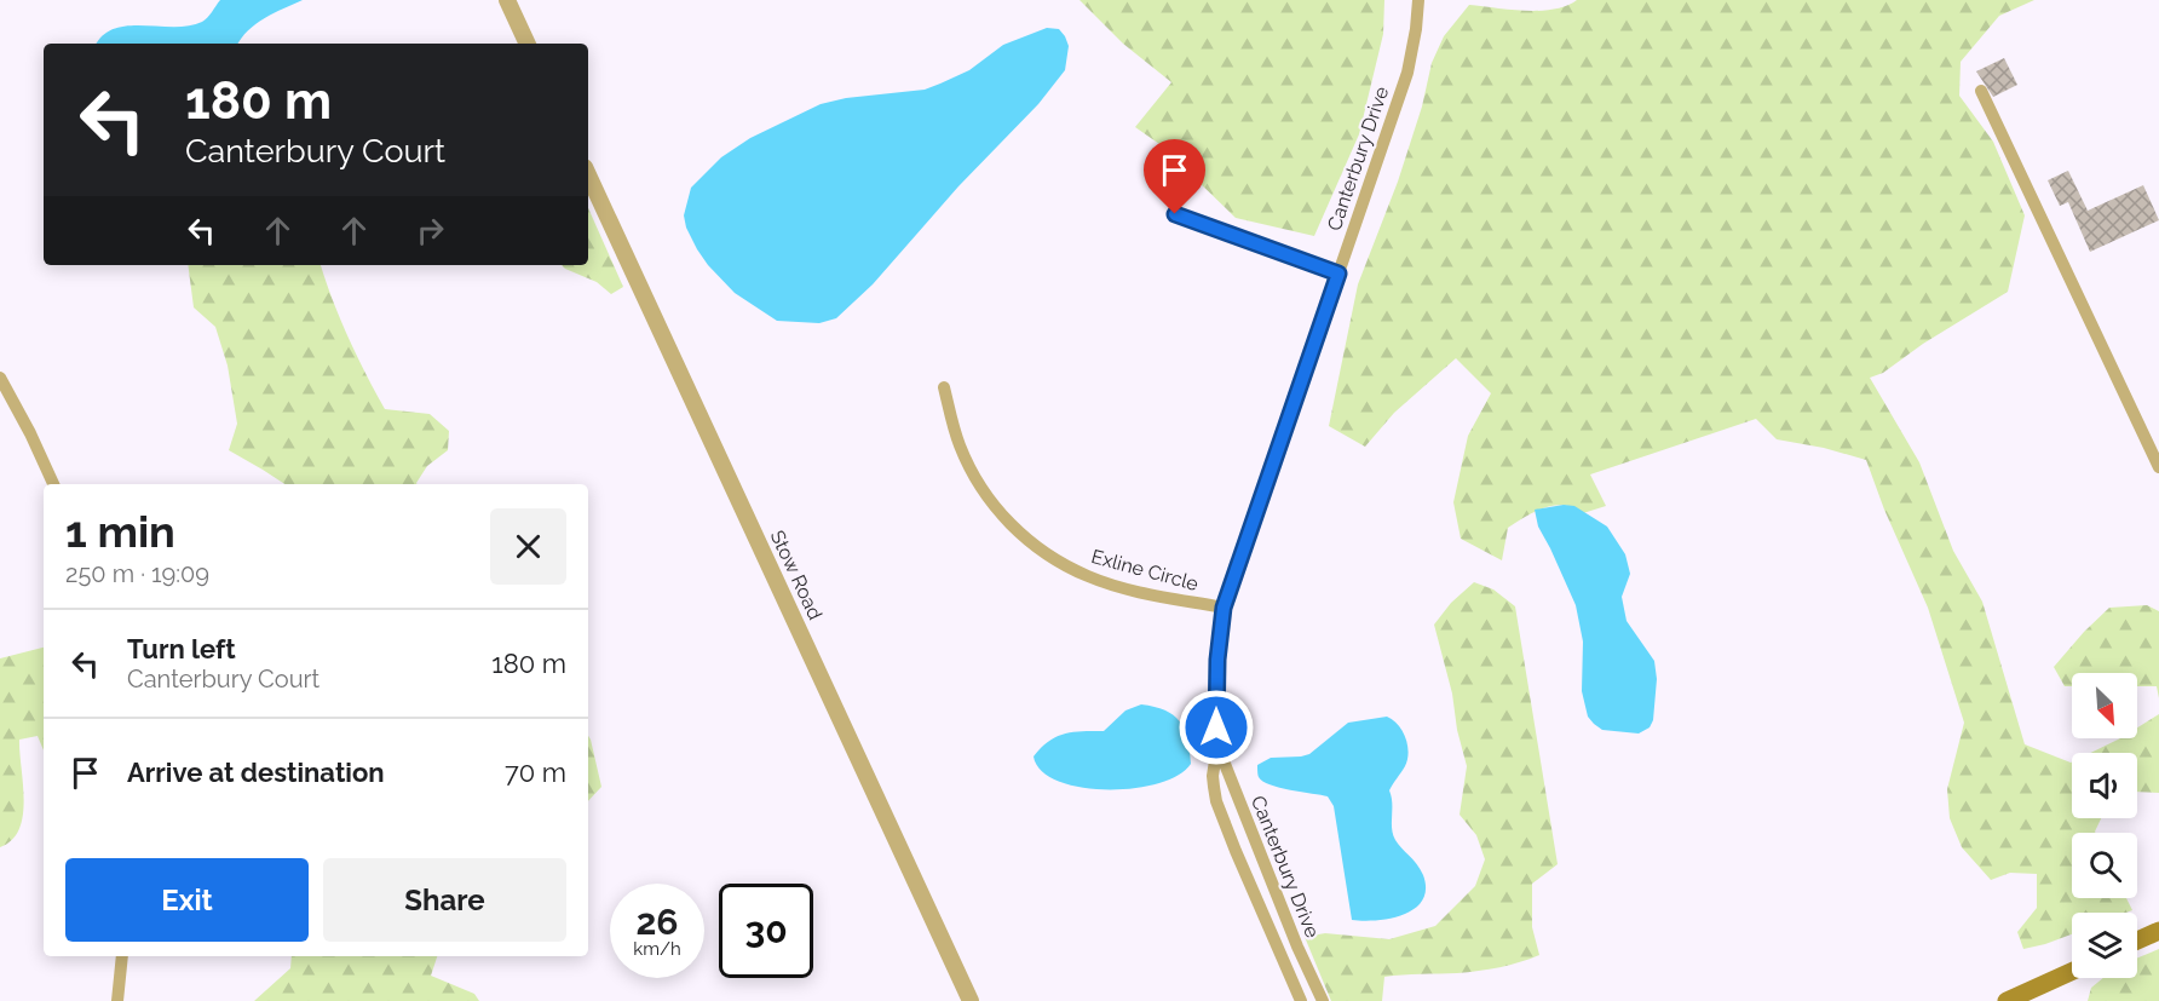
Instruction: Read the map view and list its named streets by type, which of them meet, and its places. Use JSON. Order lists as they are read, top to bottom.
{
  "streets": {
    "street": ["Canterbury Drive", "Exline Circle", "Stow Road"]
  },
  "crossings": [
    ["Canterbury Drive", "Exline Circle"]
  ],
  "north": "bottom right",
  "page": {
    "turn": ["180 m", "Canterbury Court"],
    "heading": ["1 min", "250 m · 19:09"],
    "list": [
      {
        "name": "Turn left",
        "note": "Canterbury Court",
        "value": "180 m"
      },
      {
        "name": "Arrive at destination",
        "value": "70 m"
      }
    ],
    "buttons": ["Exit", "Share"],
    "speed": "26 km/h",
    "limit": "30"
  }
}
